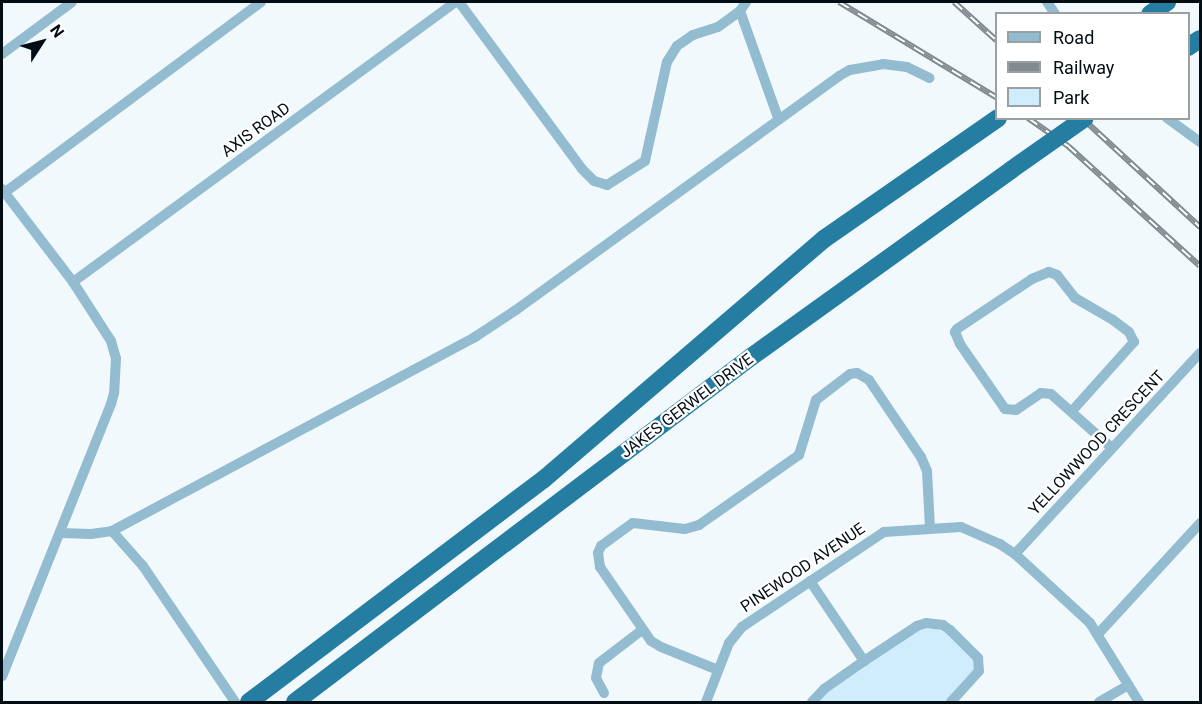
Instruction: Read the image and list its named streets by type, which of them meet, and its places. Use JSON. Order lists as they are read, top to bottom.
{
  "streets": {
    "highway": ["JAKES GERWEL DRIVE"],
    "street": ["AXIS ROAD", "YELLOWWOOD CRESCENT", "PINEWOOD AVENUE"]
  },
  "crossings": [
    ["YELLOWWOOD CRESCENT", "PINEWOOD AVENUE"]
  ],
  "legend": ["Road", "Railway", "Park"],
  "north": "top right"
}
